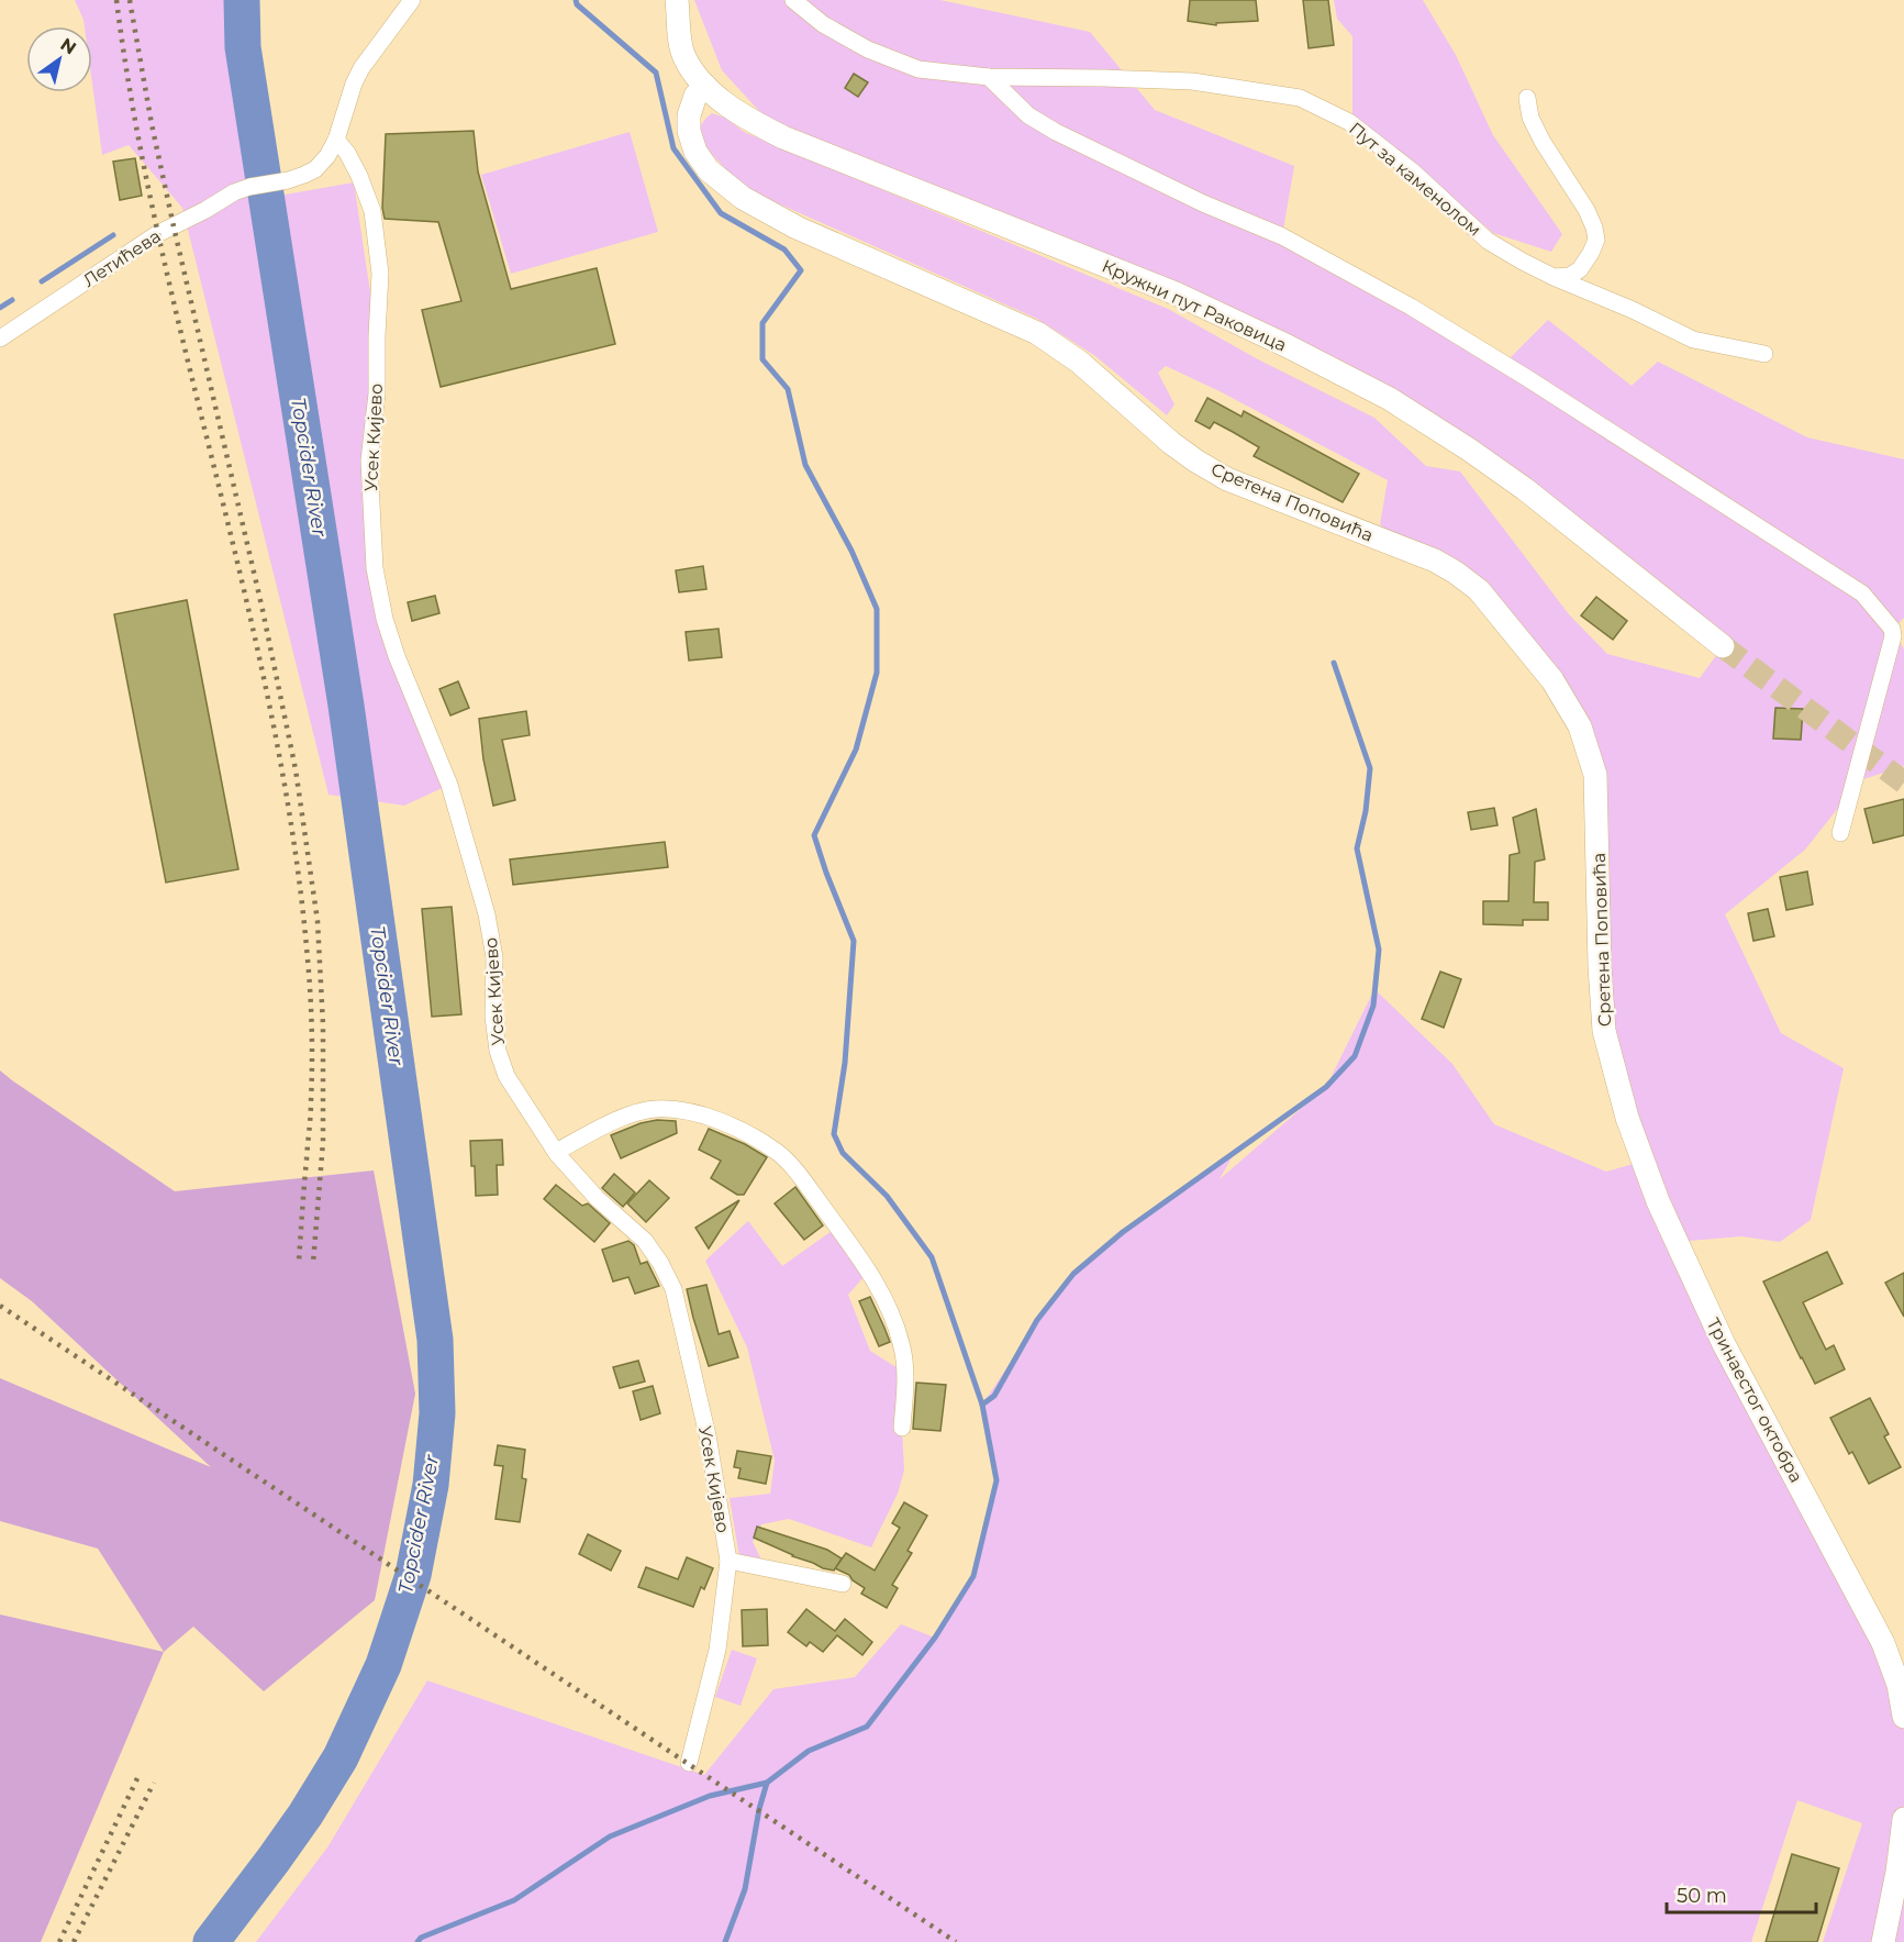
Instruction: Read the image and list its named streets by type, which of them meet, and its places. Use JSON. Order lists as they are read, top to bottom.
{
  "streets": {
    "street": [
      "Пут за каменолом",
      "Летићева",
      "Кружни пут Раковица",
      "Усек Кијево",
      "Сретена Поповића",
      "Тринаестог октобра"
    ]
  },
  "crossings": [
    ["Летићева", "Усек Кијево"],
    ["Кружни пут Раковица", "Сретена Поповића"],
    ["Сретена Поповића", "Тринаестог октобра"]
  ],
  "water": ["Topcider River"],
  "scale_bar": "50 m",
  "north": "top right"
}
